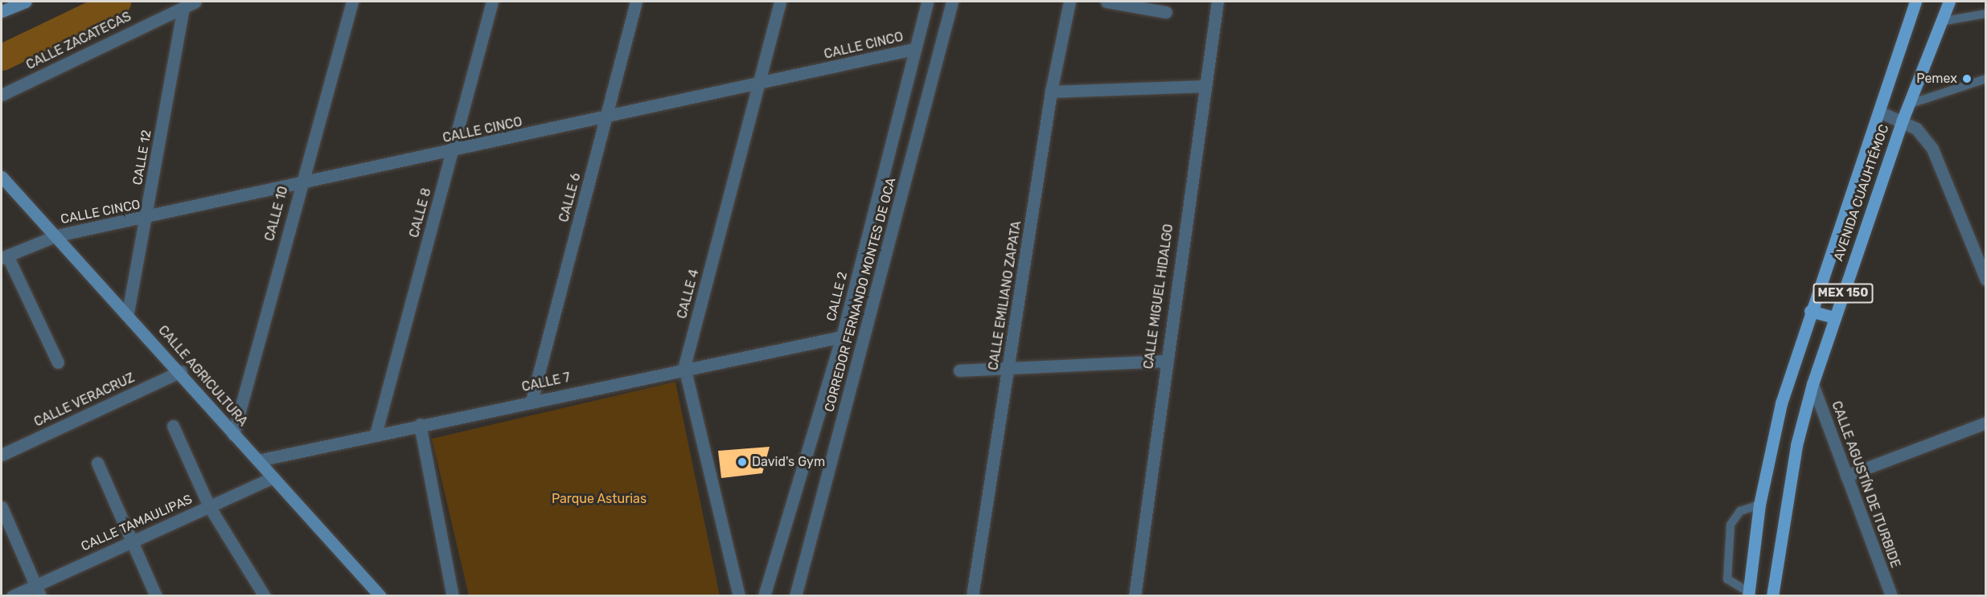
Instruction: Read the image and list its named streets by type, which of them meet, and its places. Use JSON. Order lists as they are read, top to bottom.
{
  "streets": {
    "main road": ["AVENIDA CUAUHTÉMOC", "MEX 150"],
    "street": [
      "CALLE ZACATECAS",
      "CALLE CINCO",
      "CALLE 12",
      "CALLE 6",
      "CALLE 8",
      "CALLE 10",
      "CALLE 4",
      "CORREDOR FERNANDO MONTES DE OCA",
      "CALLE EMILIANO ZAPATA",
      "CALLE 2",
      "CALLE MIGUEL HIDALGO",
      "CALLE AGRICULTURA",
      "CALLE 7",
      "CALLE VERACRUZ",
      "CALLE AGUSTÍN DE ITURBIDE",
      "CALLE TAMAULIPAS"
    ]
  },
  "crossings": [
    ["CALLE ZACATECAS", "CALLE 12"],
    ["CALLE CINCO", "CALLE 12"],
    ["CALLE CINCO", "CALLE 6"],
    ["CALLE CINCO", "CALLE 8"],
    ["CALLE CINCO", "CALLE 10"],
    ["CALLE CINCO", "CALLE 4"],
    ["CALLE CINCO", "CALLE 2"],
    ["CALLE CINCO", "CALLE AGRICULTURA"],
    ["CALLE 12", "CALLE AGRICULTURA"],
    ["AVENIDA CUAUHTÉMOC", "CALLE AGUSTÍN DE ITURBIDE"],
    ["CALLE 6", "CALLE 7"],
    ["CALLE 8", "CALLE 7"],
    ["CALLE 10", "CALLE AGRICULTURA"],
    ["CALLE 4", "CALLE 7"],
    ["CALLE 2", "CALLE 7"],
    ["CALLE AGRICULTURA", "CALLE 7"],
    ["CALLE AGRICULTURA", "CALLE VERACRUZ"],
    ["CALLE AGRICULTURA", "CALLE TAMAULIPAS"]
  ],
  "parks": ["Parque Asturias"],
  "places": ["Pemex", "David's Gym"]
}
